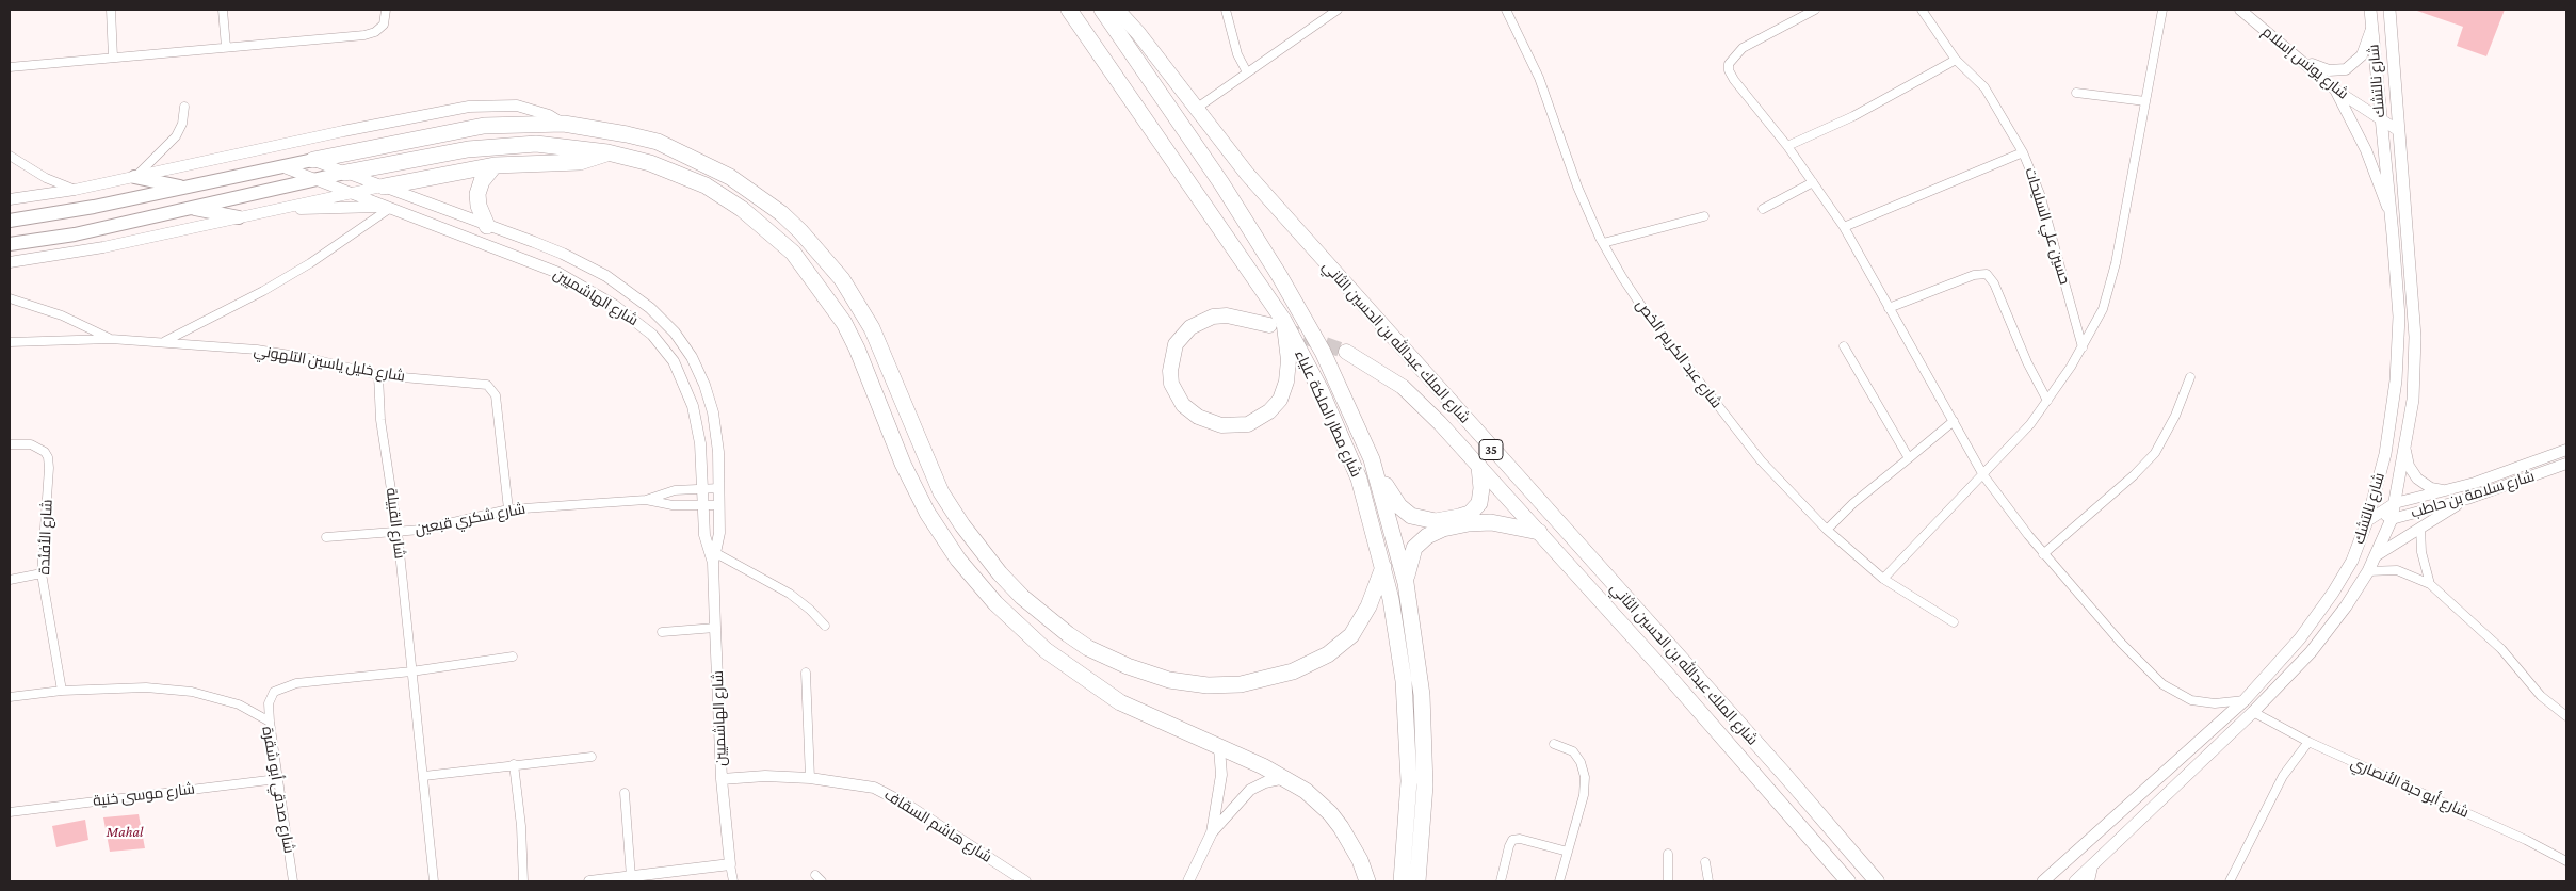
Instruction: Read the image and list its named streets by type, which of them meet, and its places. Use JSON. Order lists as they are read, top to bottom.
{
  "streets": {
    "highway": ["شارع الملك عبدالله بن الحسين الثاني", "شارع مطار الملكة علياء", "35"],
    "main road": ["شارع نالتشك"],
    "street": [
      "شارع يونس إسلام",
      "حسين علي السليحات",
      "شارع الهاشميين",
      "شارع عبد الكريم الخص",
      "شارع خليل ياسين التلهوني",
      "شارع سلامة بن حاطب",
      "شارع شكري قبعين",
      "شارع القبيلة",
      "شارع الأفئدة",
      "شارع أبو حبة الأنصاري",
      "شارع صدقي أبو شقرة",
      "شارع موسى خنية",
      "شارع هاشم السقاف"
    ]
  },
  "crossings": [
    ["شارع يونس إسلام", "شارع نالتشك"],
    ["شارع نالتشك", "شارع سلامة بن حاطب"],
    ["شارع نالتشك", "شارع أبو حبة الأنصاري"],
    ["شارع الهاشميين", "شارع شكري قبعين"],
    ["شارع الهاشميين", "شارع هاشم السقاف"],
    ["شارع خليل ياسين التلهوني", "شارع شكري قبعين"],
    ["شارع خليل ياسين التلهوني", "شارع القبيلة"],
    ["شارع شكري قبعين", "شارع القبيلة"],
    ["شارع الأفئدة", "شارع صدقي أبو شقرة"],
    ["شارع صدقي أبو شقرة", "شارع موسى خنية"]
  ],
  "parks": ["Mahal"]
}
